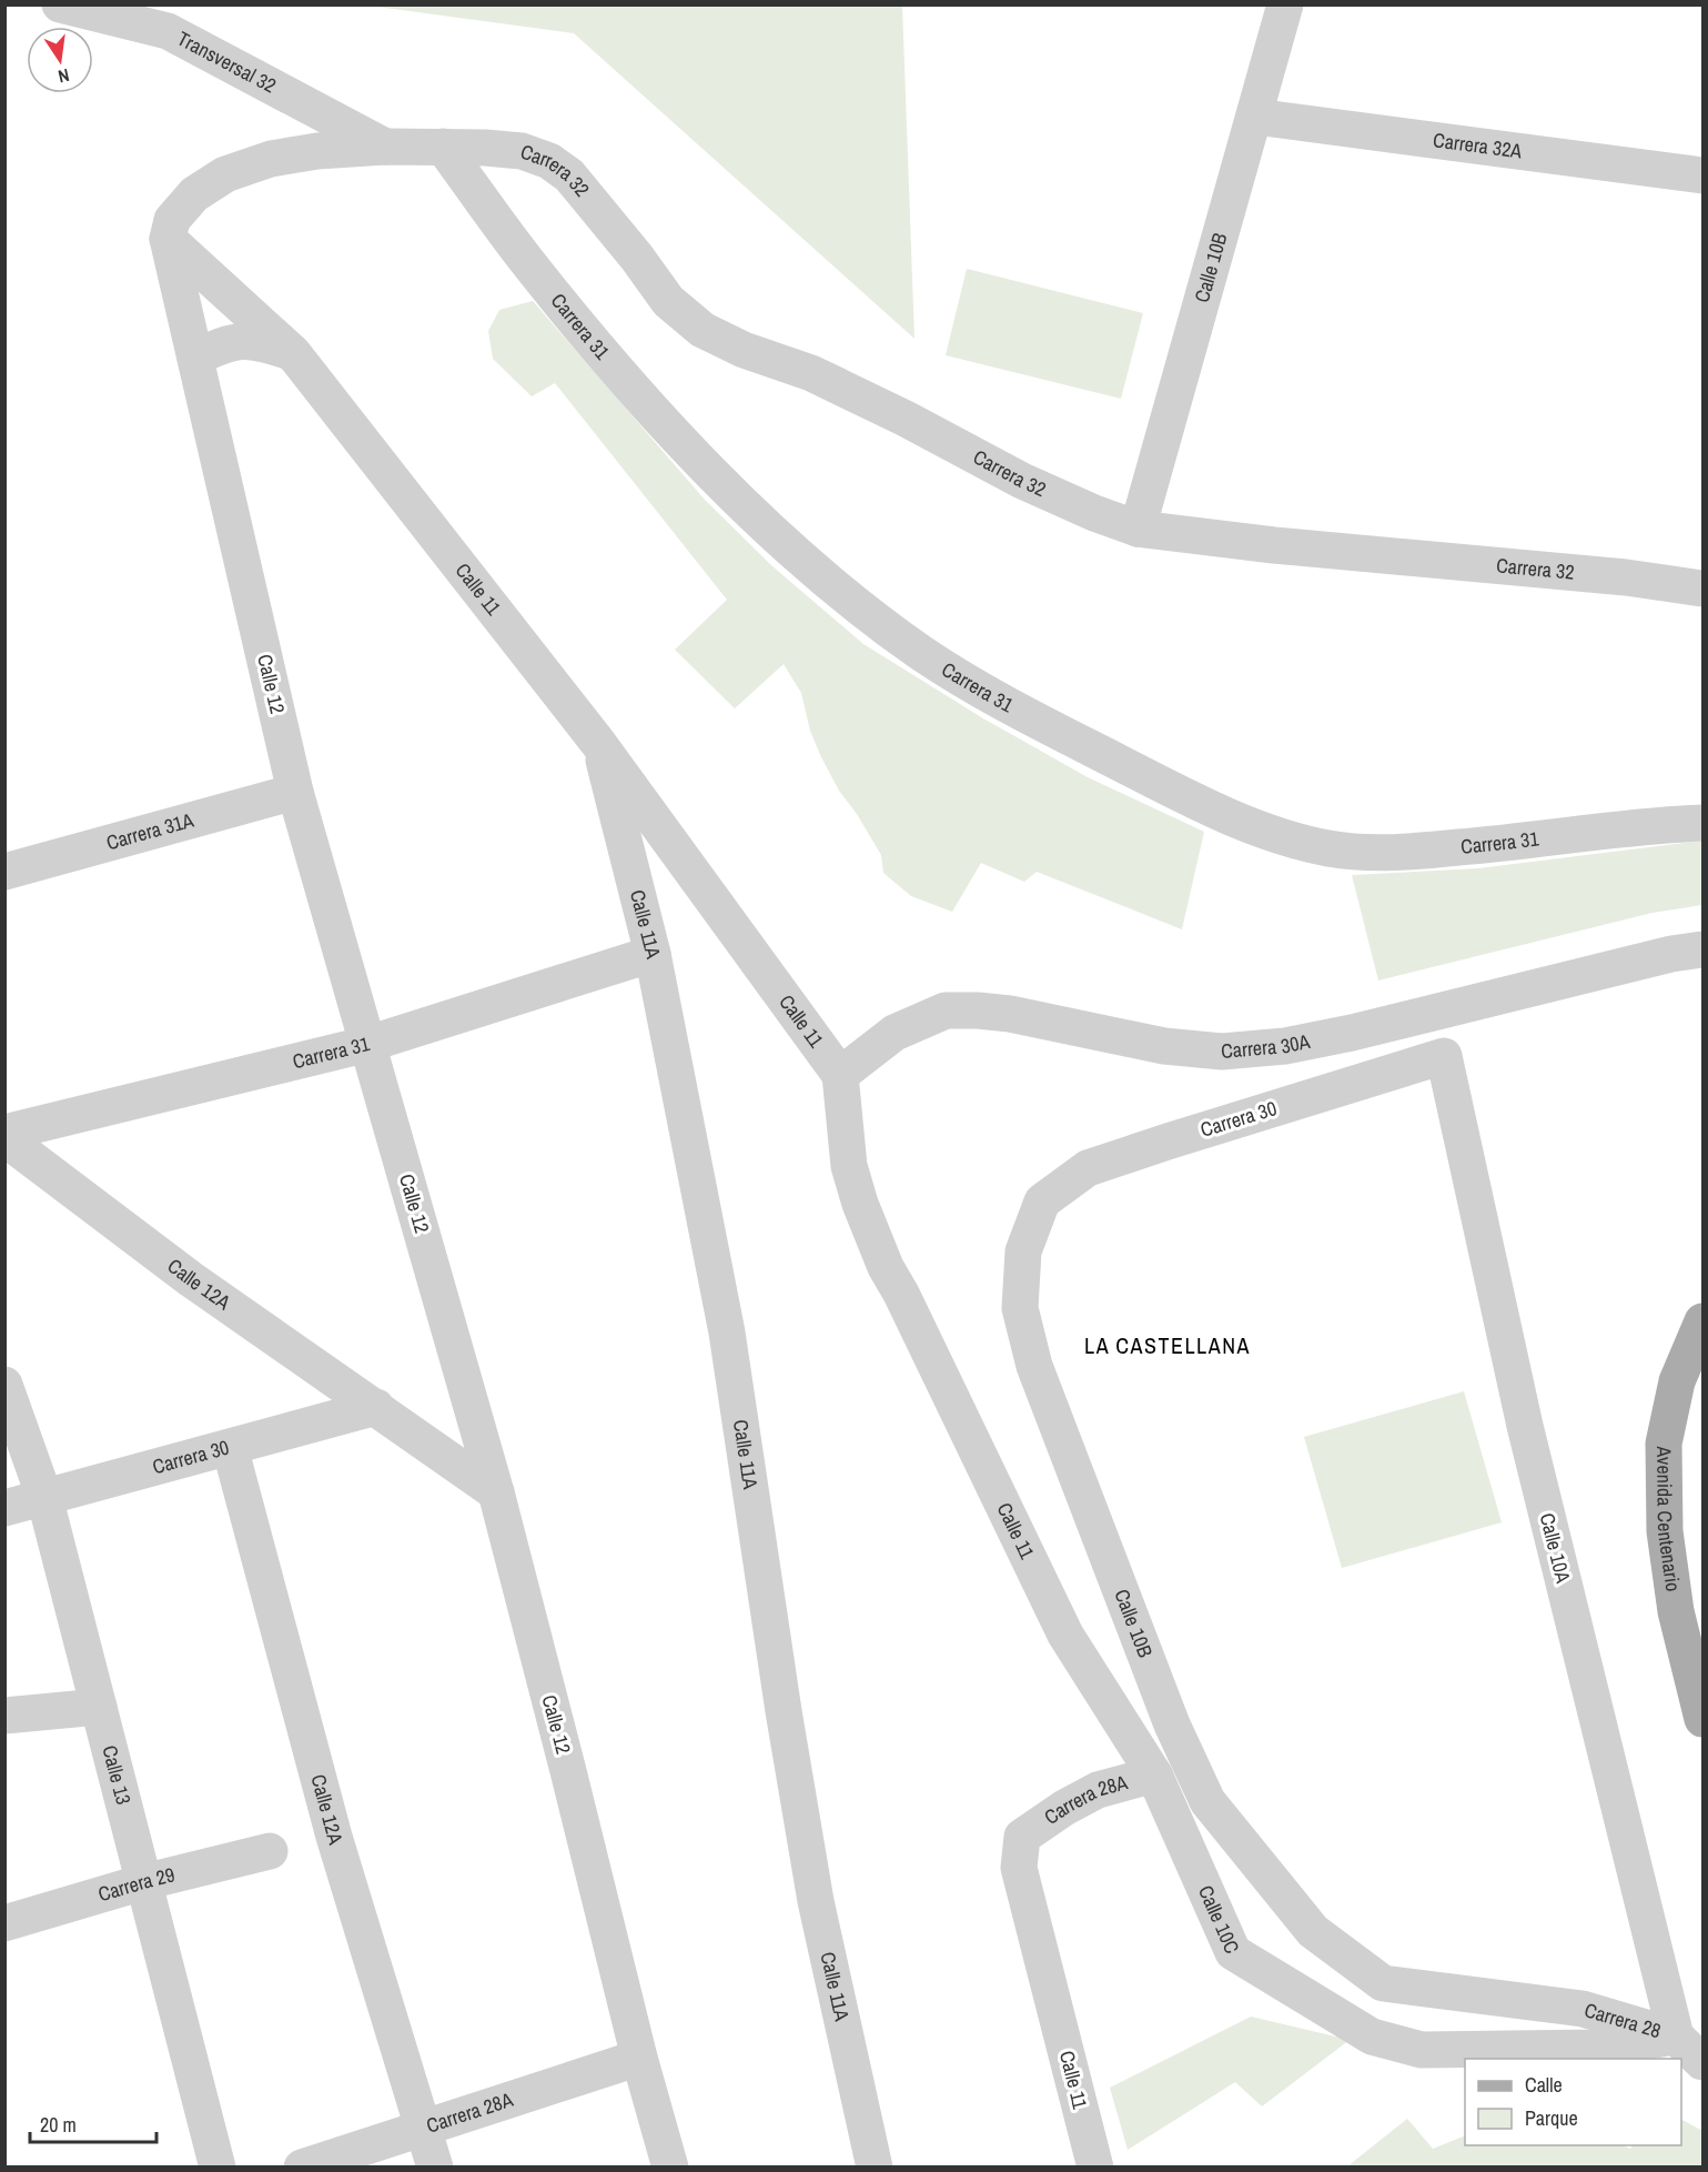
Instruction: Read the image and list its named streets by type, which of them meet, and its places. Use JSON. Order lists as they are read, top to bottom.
{
  "streets": {
    "main road": ["Avenida Centenario"],
    "street": [
      "Transversal 32",
      "Carrera 32A",
      "Carrera 32",
      "Calle 10B",
      "Carrera 31",
      "Calle 11",
      "Calle 12",
      "Carrera 31A",
      "Calle 11A",
      "Carrera 30A",
      "Carrera 30",
      "Calle 12A",
      "Calle 10A",
      "Calle 13",
      "Carrera 28A",
      "Carrera 29",
      "Calle 10C",
      "Carrera 28"
    ]
  },
  "crossings": [
    ["Transversal 32", "Carrera 32"],
    ["Transversal 32", "Carrera 31"],
    ["Carrera 32A", "Calle 10B"],
    ["Carrera 32", "Calle 10B"],
    ["Carrera 32", "Carrera 31"],
    ["Calle 10B", "Carrera 30"],
    ["Calle 10B", "Carrera 28"],
    ["Carrera 31", "Calle 12"],
    ["Carrera 31", "Calle 11A"],
    ["Calle 11", "Calle 12"],
    ["Calle 11", "Calle 11A"],
    ["Calle 11", "Carrera 30A"],
    ["Calle 11", "Carrera 28A"],
    ["Calle 11", "Calle 10C"],
    ["Calle 12", "Carrera 31A"],
    ["Calle 12", "Calle 12A"],
    ["Calle 12", "Carrera 28A"],
    ["Carrera 30", "Calle 12A"],
    ["Carrera 30", "Calle 10A"],
    ["Carrera 30", "Calle 13"],
    ["Calle 12A", "Carrera 28A"],
    ["Calle 10A", "Carrera 28"],
    ["Calle 13", "Carrera 29"],
    ["Carrera 28A", "Calle 10C"],
    ["Calle 10C", "Carrera 28"]
  ],
  "districts": ["LA CASTELLANA"],
  "legend": ["Calle", "Parque"],
  "scale_bar": "20 m",
  "north": "bottom"
}
